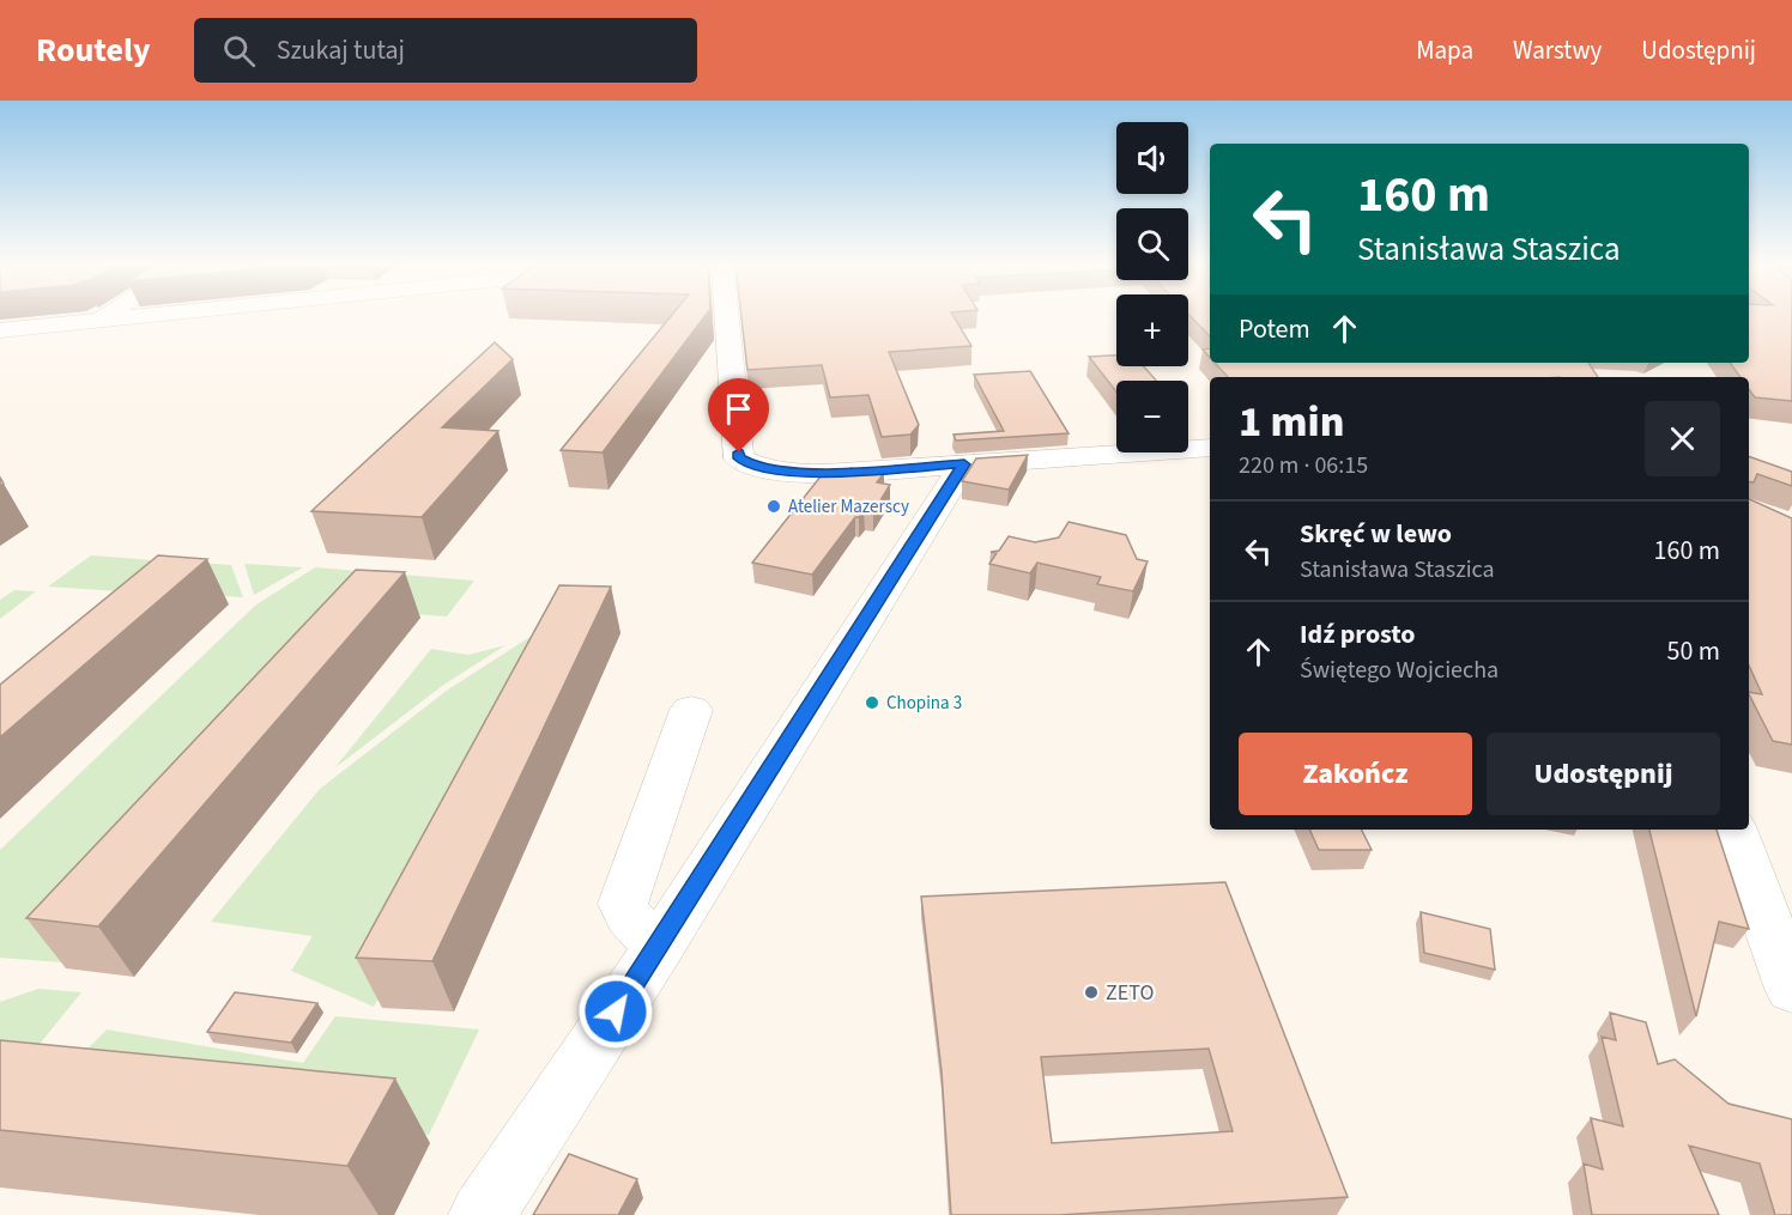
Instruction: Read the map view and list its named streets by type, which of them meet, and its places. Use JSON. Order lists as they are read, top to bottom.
{
  "places": ["Atelier Mazerscy", "Chopina 3", "ZETO"],
  "page": {
    "header": "Routely",
    "search": "Szukaj tutaj",
    "nav": ["Mapa", "Warstwy", "Udostępnij"],
    "map_buttons": ["+", "−"],
    "turn": ["160 m", "Stanisława Staszica"],
    "then": "Potem",
    "heading": ["1 min", "220 m · 06:15"],
    "list": [
      {
        "name": "Skręć w lewo",
        "note": "Stanisława Staszica",
        "value": "160 m"
      },
      {
        "name": "Idź prosto",
        "note": "Świętego Wojciecha",
        "value": "50 m"
      }
    ],
    "buttons": ["Zakończ", "Udostępnij"]
  }
}
